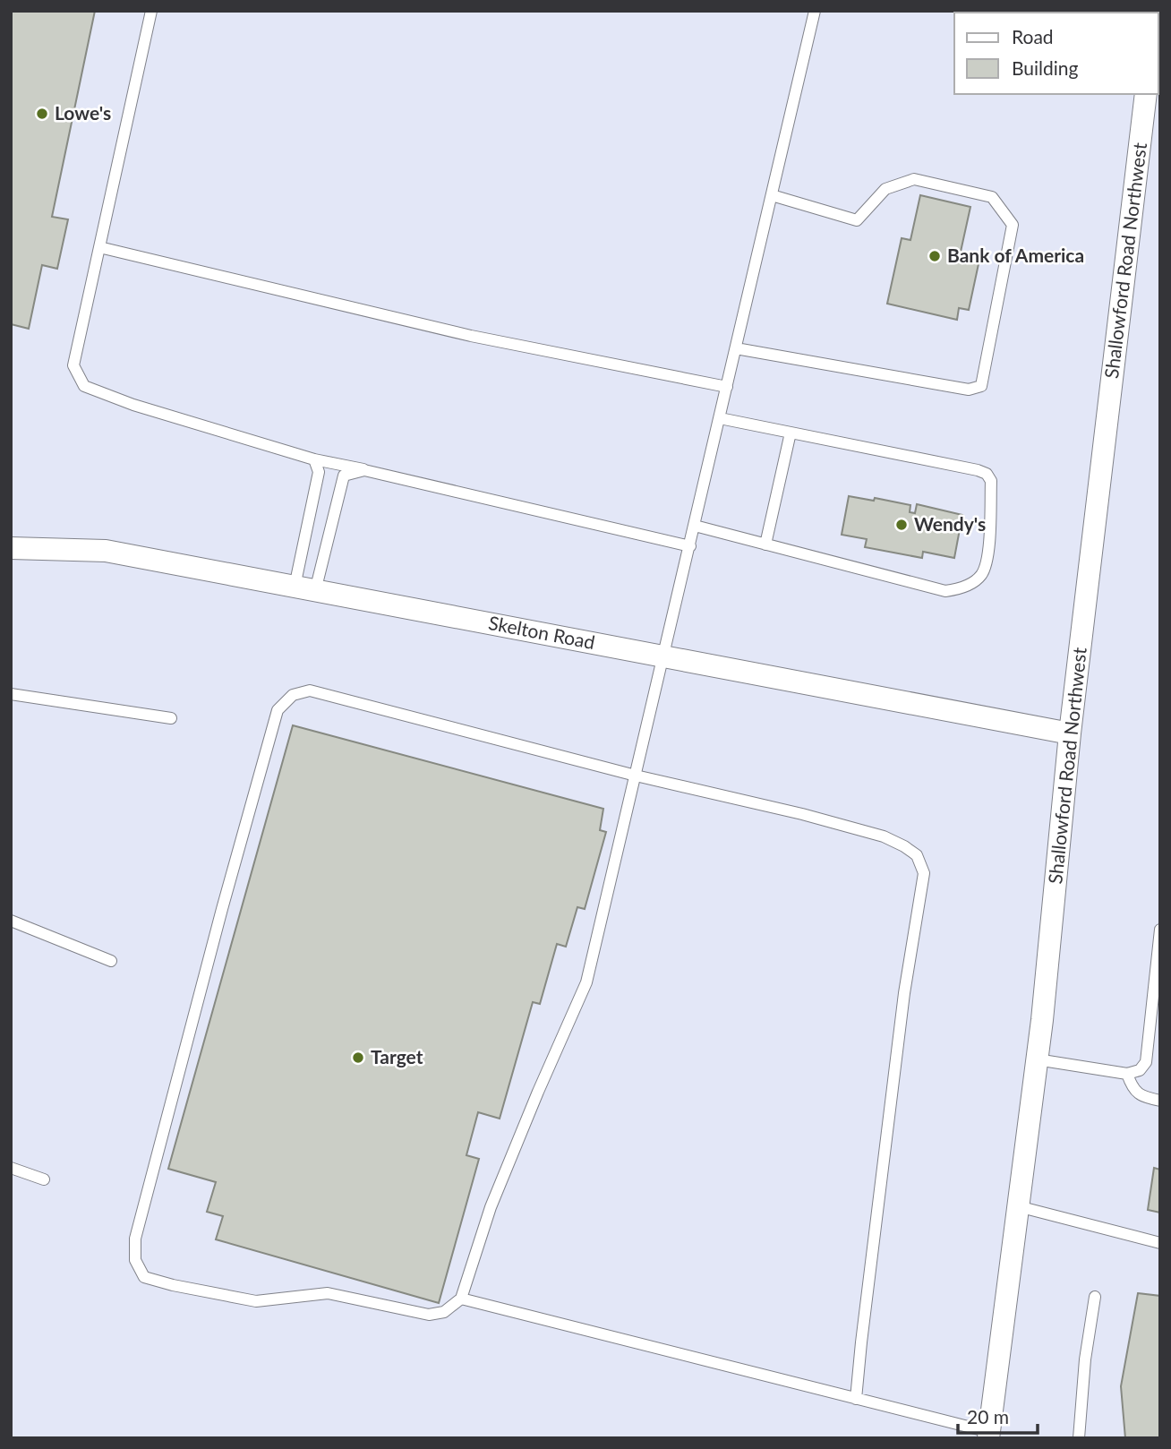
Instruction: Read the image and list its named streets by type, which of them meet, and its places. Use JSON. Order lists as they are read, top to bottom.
{
  "streets": {
    "street": ["Shallowford Road Northwest", "Skelton Road"]
  },
  "crossings": [
    ["Shallowford Road Northwest", "Skelton Road"]
  ],
  "places": [
    "Lowe's",
    "Bank of America",
    "Wendy's",
    "Target"
  ],
  "legend": ["Road", "Building"],
  "scale_bar": "20 m"
}
